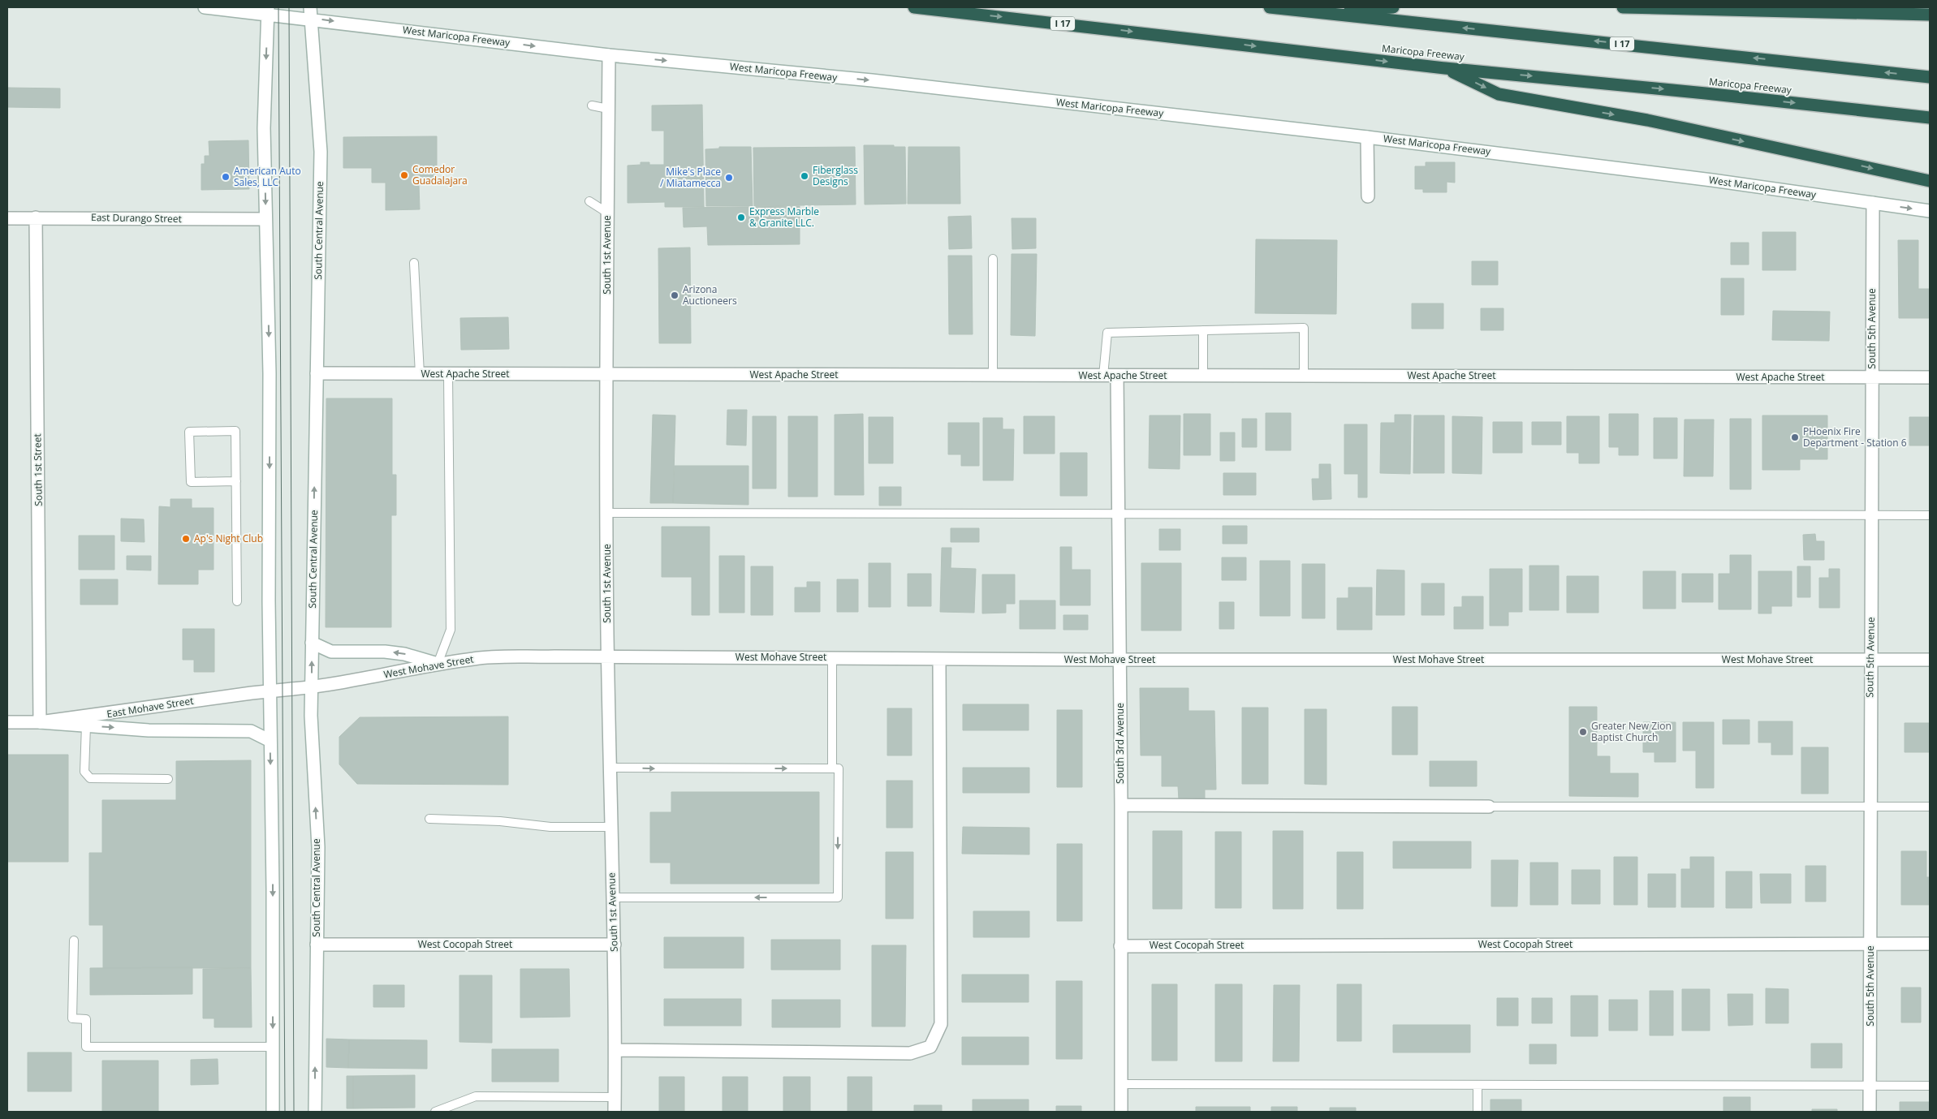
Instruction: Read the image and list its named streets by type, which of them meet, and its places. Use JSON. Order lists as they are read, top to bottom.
{
  "streets": {
    "highway": ["I 17", "Maricopa Freeway"],
    "street": [
      "West Maricopa Freeway",
      "East Durango Street",
      "South Central Avenue",
      "South 1st Avenue",
      "South 5th Avenue",
      "West Apache Street",
      "South 1st Street",
      "West Mohave Street",
      "East Mohave Street",
      "South 3rd Avenue",
      "West Cocopah Street"
    ]
  },
  "crossings": [
    ["West Maricopa Freeway", "South Central Avenue"],
    ["West Maricopa Freeway", "South 1st Avenue"],
    ["West Maricopa Freeway", "South 5th Avenue"],
    ["East Durango Street", "South 1st Street"],
    ["South Central Avenue", "West Apache Street"],
    ["South Central Avenue", "West Mohave Street"],
    ["South Central Avenue", "West Cocopah Street"],
    ["South 1st Avenue", "West Apache Street"],
    ["South 1st Avenue", "West Mohave Street"],
    ["South 1st Avenue", "West Cocopah Street"],
    ["South 5th Avenue", "West Apache Street"],
    ["South 5th Avenue", "West Mohave Street"],
    ["South 5th Avenue", "West Cocopah Street"],
    ["West Apache Street", "South 3rd Avenue"],
    ["South 1st Street", "East Mohave Street"],
    ["West Mohave Street", "East Mohave Street"],
    ["West Mohave Street", "South 3rd Avenue"],
    ["South 3rd Avenue", "West Cocopah Street"]
  ],
  "one_way": ["West Maricopa Freeway"],
  "places": [
    "Comedor Guadalajara",
    "Fiberglass Designs",
    "American Auto Sales, LLC",
    "Mike's Place / Miatamecca",
    "Express Marble & Granite LLC.",
    "Arizona Auctioneers",
    "PHoenix Fire Department - Station 6",
    "Ap's Night Club",
    "Greater New Zion Baptist Church"
  ]
}
